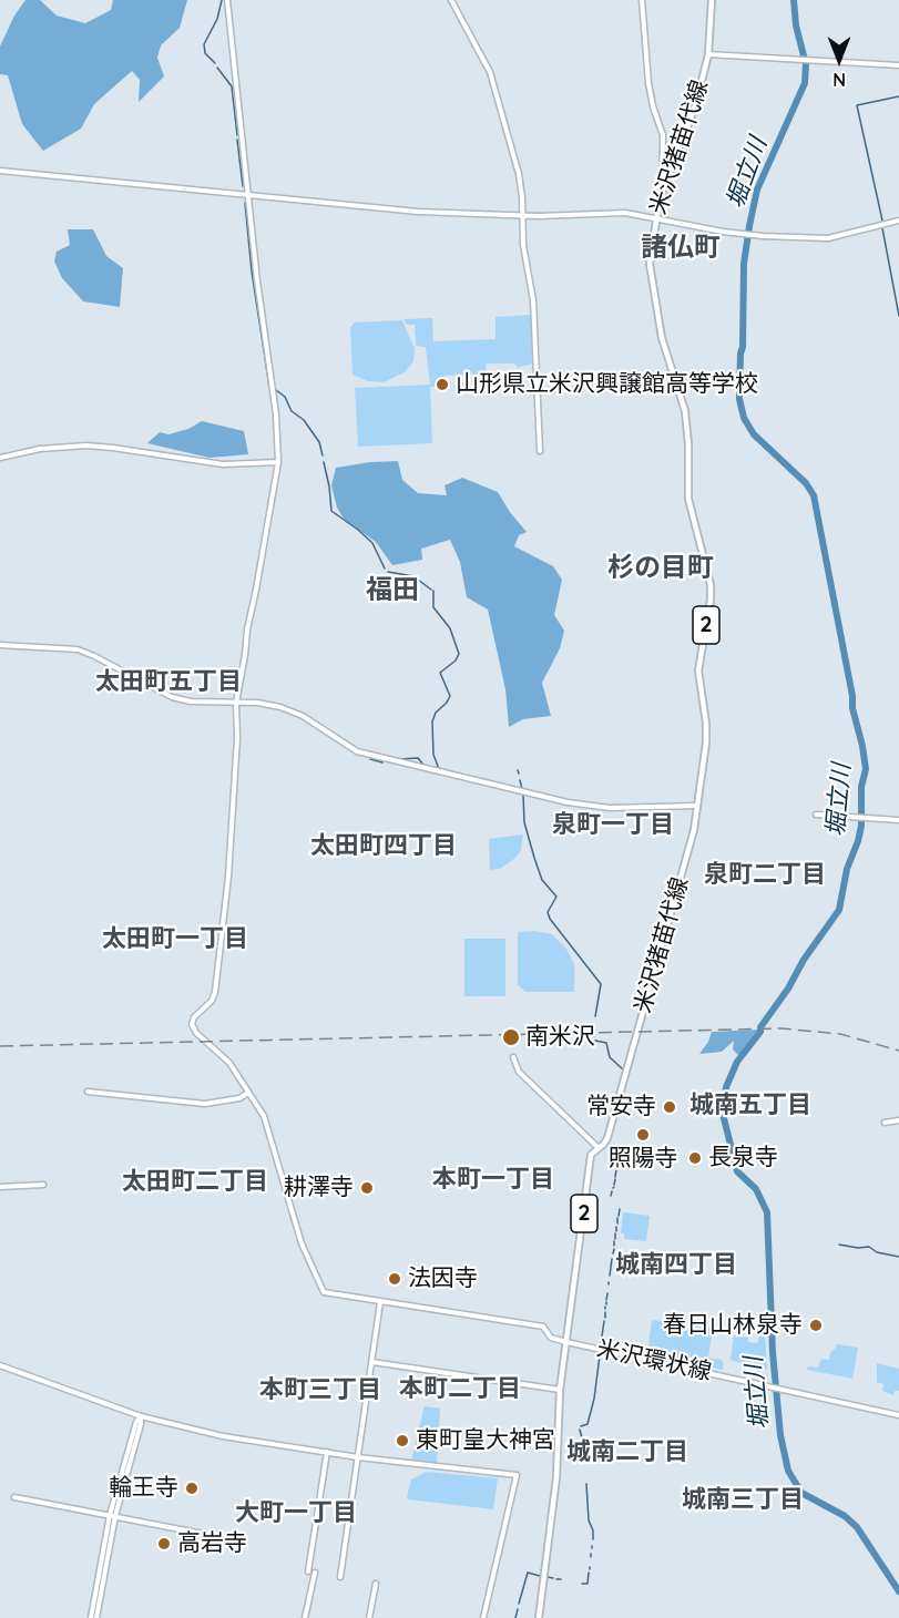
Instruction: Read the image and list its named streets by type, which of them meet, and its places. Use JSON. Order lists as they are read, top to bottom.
{
  "streets": {
    "main road": ["米沢猪苗代線", "2"],
    "street": ["米沢環状線"]
  },
  "crossings": [
    ["米沢猪苗代線", "米沢環状線"]
  ],
  "districts": [
    "諸仏町",
    "杉の目町",
    "福田",
    "太田町五丁目",
    "泉町一丁目",
    "太田町四丁目",
    "泉町二丁目",
    "太田町一丁目",
    "城南五丁目",
    "本町一丁目",
    "太田町二丁目",
    "城南四丁目",
    "本町二丁目",
    "本町三丁目",
    "城南二丁目",
    "城南三丁目",
    "大町一丁目"
  ],
  "water": ["堀立川"],
  "places": [
    "山形県立米沢興譲館高等学校",
    "南米沢",
    "常安寺",
    "照陽寺",
    "長泉寺",
    "耕澤寺",
    "法因寺",
    "春日山林泉寺",
    "東町皇大神宮",
    "輪王寺",
    "高岩寺"
  ],
  "north": "bottom"
}
